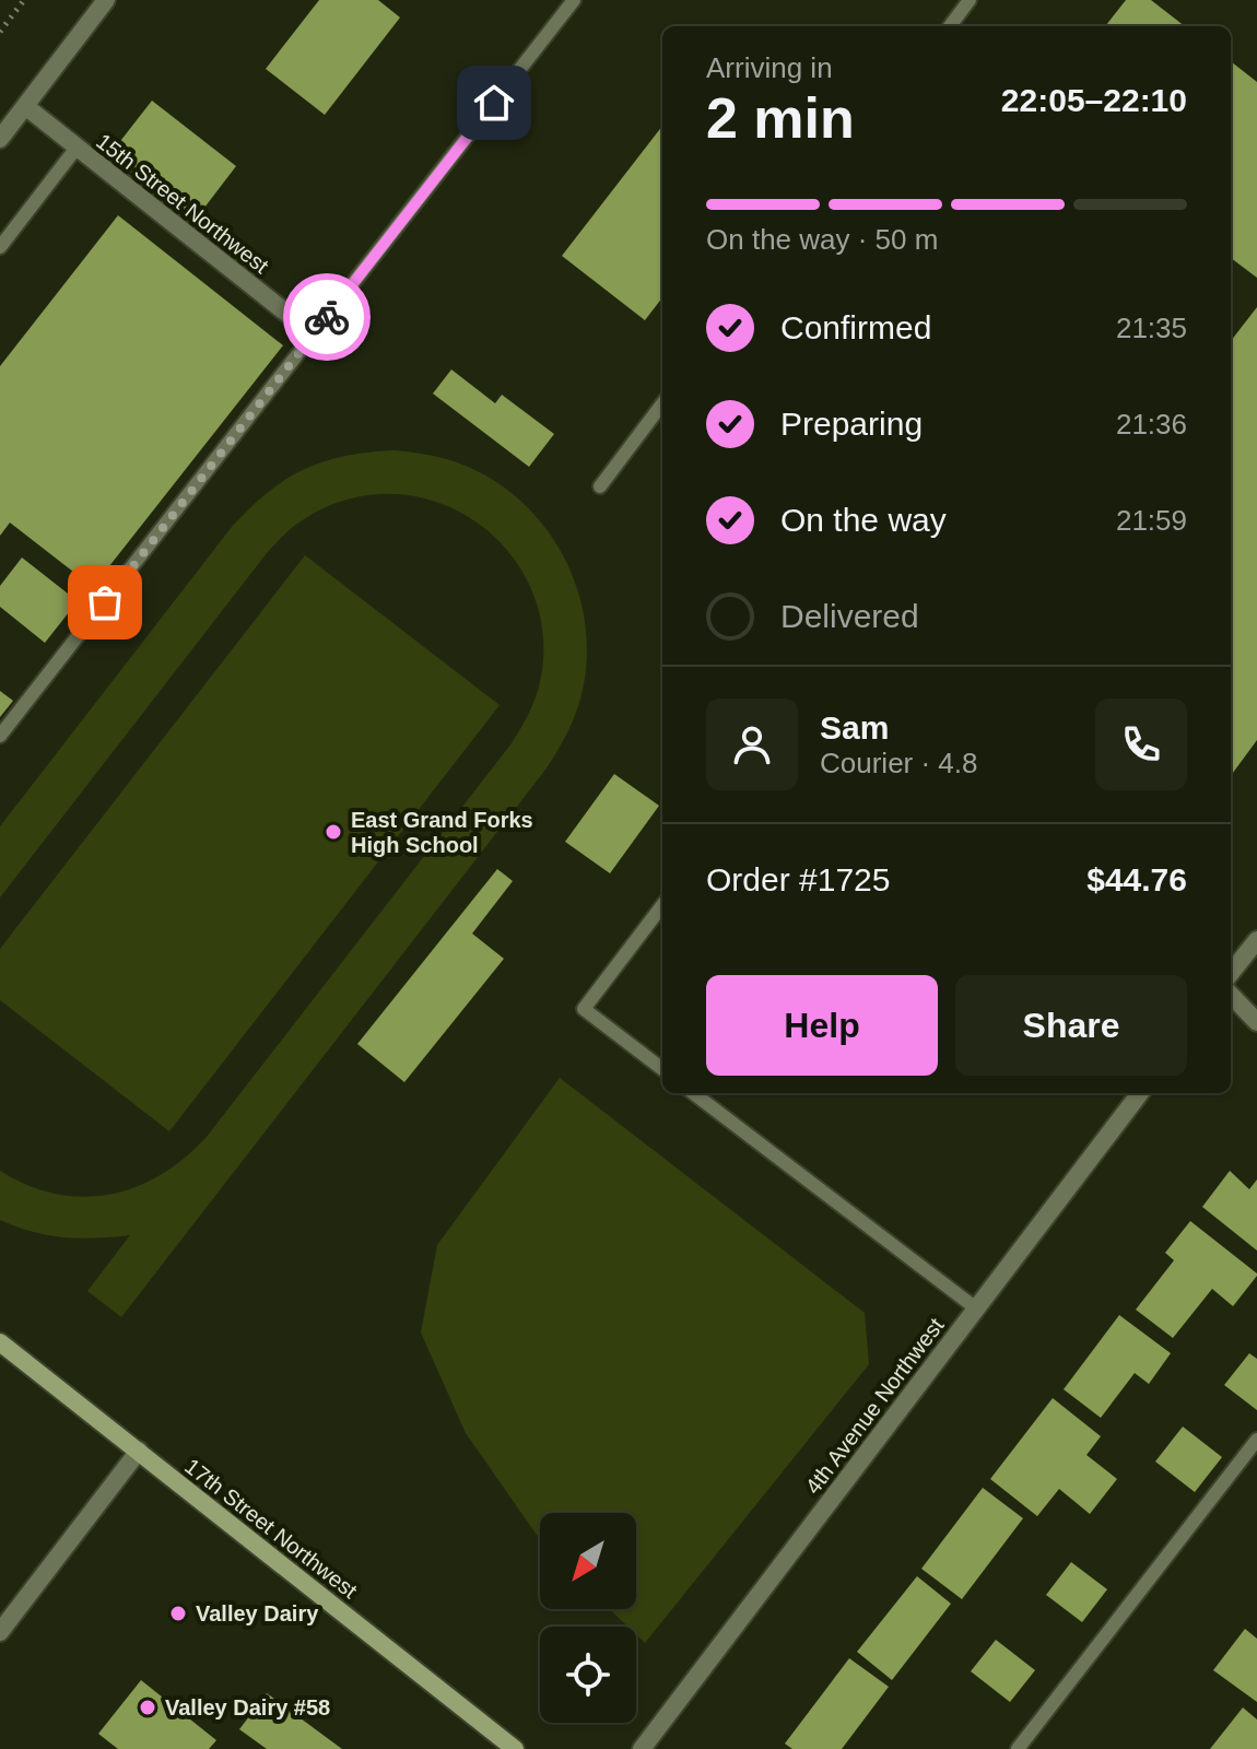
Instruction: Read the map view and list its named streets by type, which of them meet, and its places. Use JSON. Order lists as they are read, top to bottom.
{
  "streets": {
    "street": ["15th Street Northwest", "4th Avenue Northwest", "17th Street Northwest"]
  },
  "places": ["East Grand Forks High School", "Valley Dairy", "Valley Dairy #58"],
  "north": "bottom left",
  "page": {
    "heading": ["2 min", "Arriving in", "22:05–22:10"],
    "panel": [
      "Sam",
      "Courier · 4.8",
      "Order #1725",
      "$44.76"
    ],
    "bar": "On the way · 50 m",
    "list": [
      ["Confirmed", "21:35"],
      ["Preparing", "21:36"],
      ["On the way", "21:59"],
      "Delivered"
    ],
    "buttons": ["Help", "Share"]
  }
}
